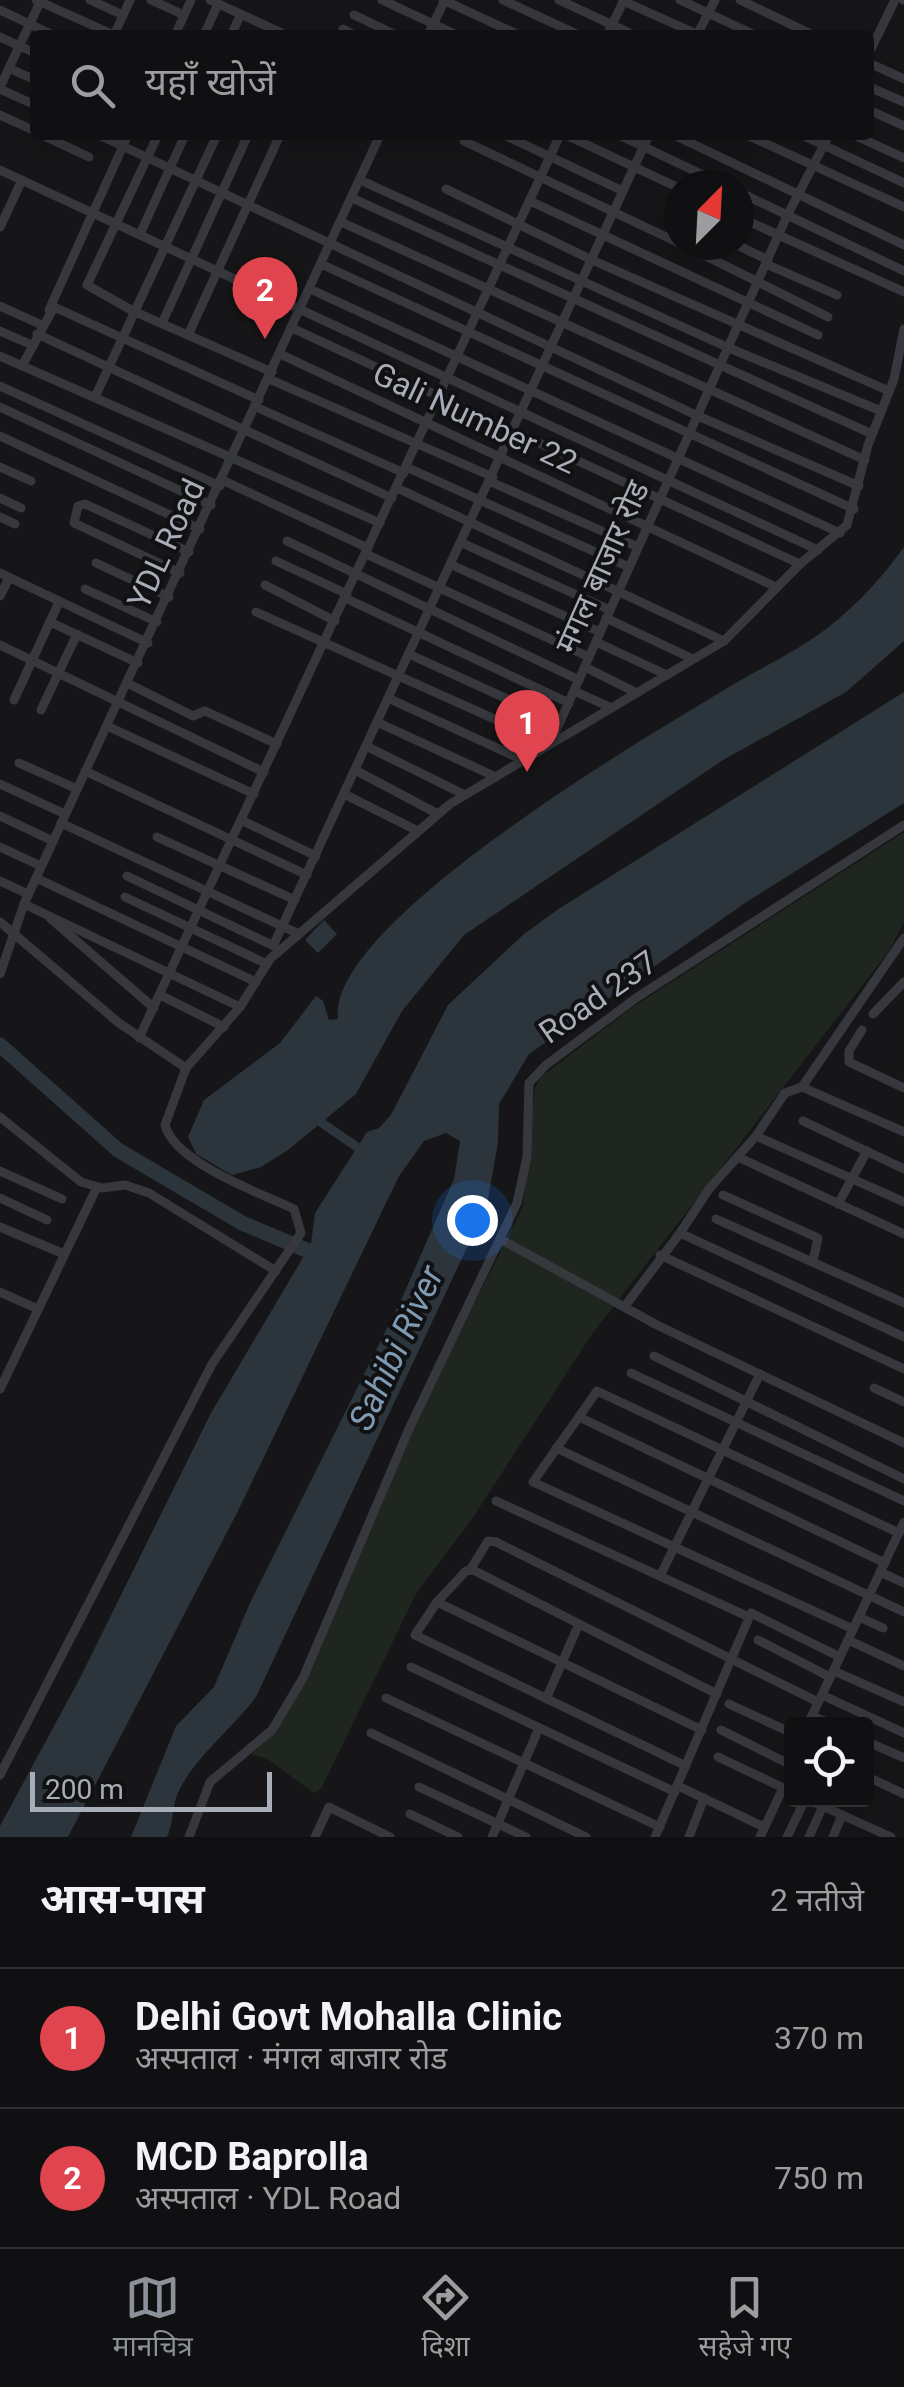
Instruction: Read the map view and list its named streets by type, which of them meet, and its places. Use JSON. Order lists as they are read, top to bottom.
{
  "streets": {
    "street": [
      "Gali Number 22",
      "YDL Road",
      "मंगल बाजार रोड",
      "Road 237"
    ]
  },
  "crossings": [
    ["Gali Number 22", "YDL Road"],
    ["Gali Number 22", "मंगल बाजार रोड"]
  ],
  "water": ["Sahibi River"],
  "scale_bar": "200 m",
  "north": "top right",
  "page": {
    "search": "यहाँ खोजें",
    "pins": ["2", "1"],
    "scale": "200 m",
    "heading": ["आस-पास", "2 नतीजे"],
    "list": [
      {
        "mark": "1",
        "name": "Delhi Govt Mohalla Clinic",
        "note": "अस्पताल · मंगल बाजार रोड",
        "value": "370 m"
      },
      {
        "mark": "2",
        "name": "MCD Baprolla",
        "note": "अस्पताल · YDL Road",
        "value": "750 m"
      }
    ],
    "nav": ["मानचित्र", "दिशा", "सहेजे गए"]
  }
}
